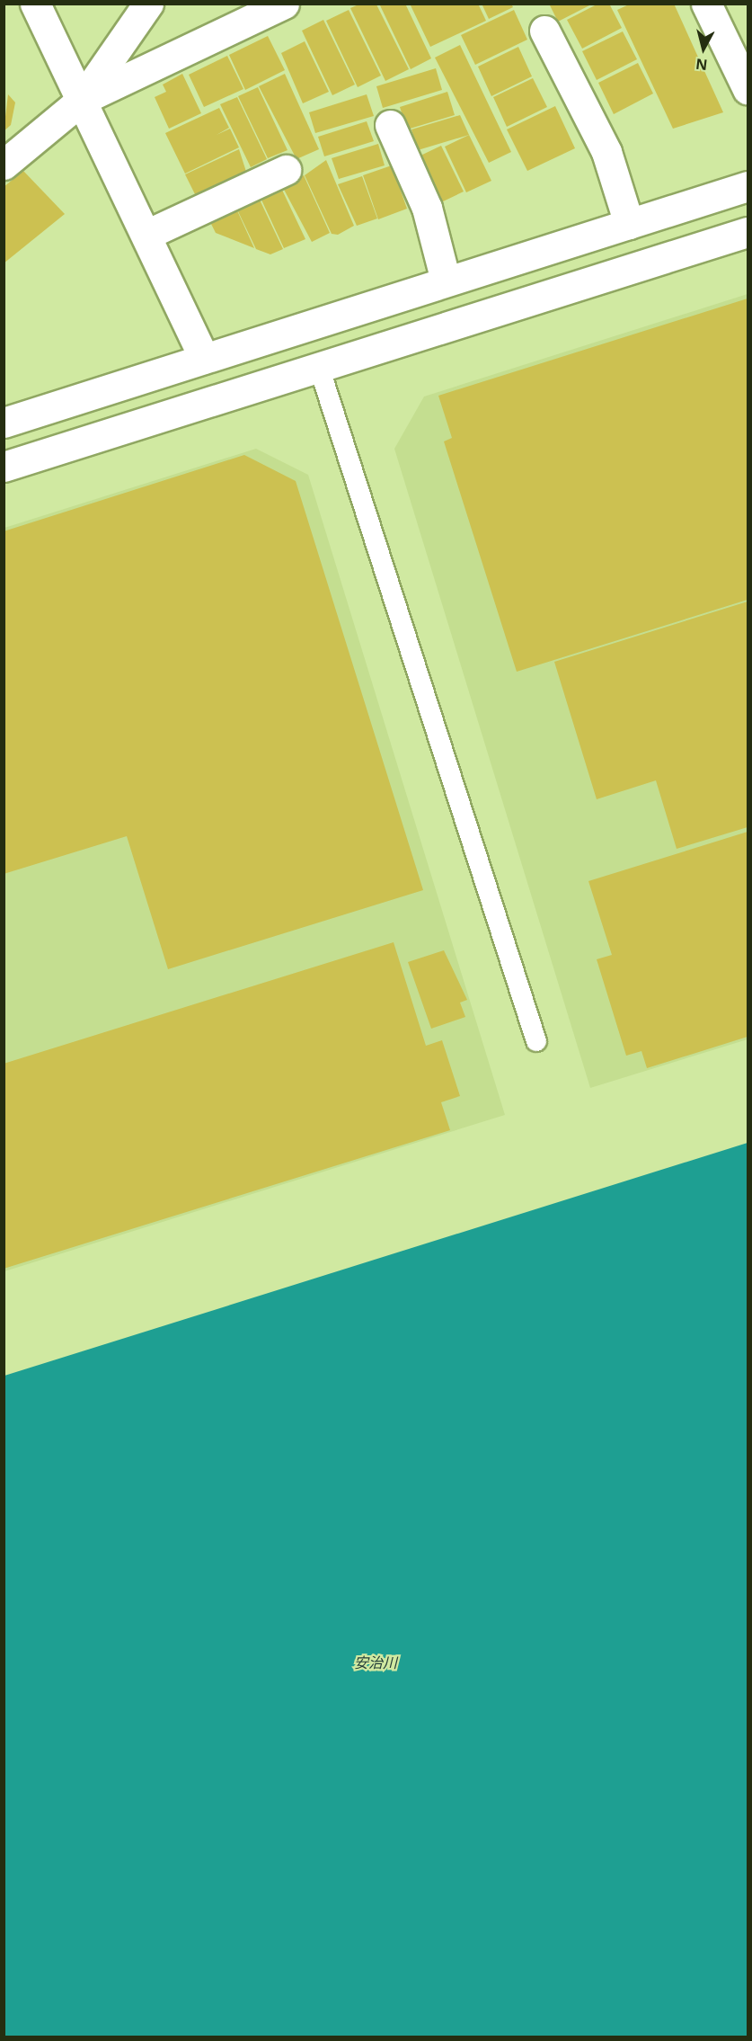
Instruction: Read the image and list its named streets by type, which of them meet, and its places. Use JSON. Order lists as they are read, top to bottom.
{
  "water": ["安治川"],
  "north": "bottom"
}
